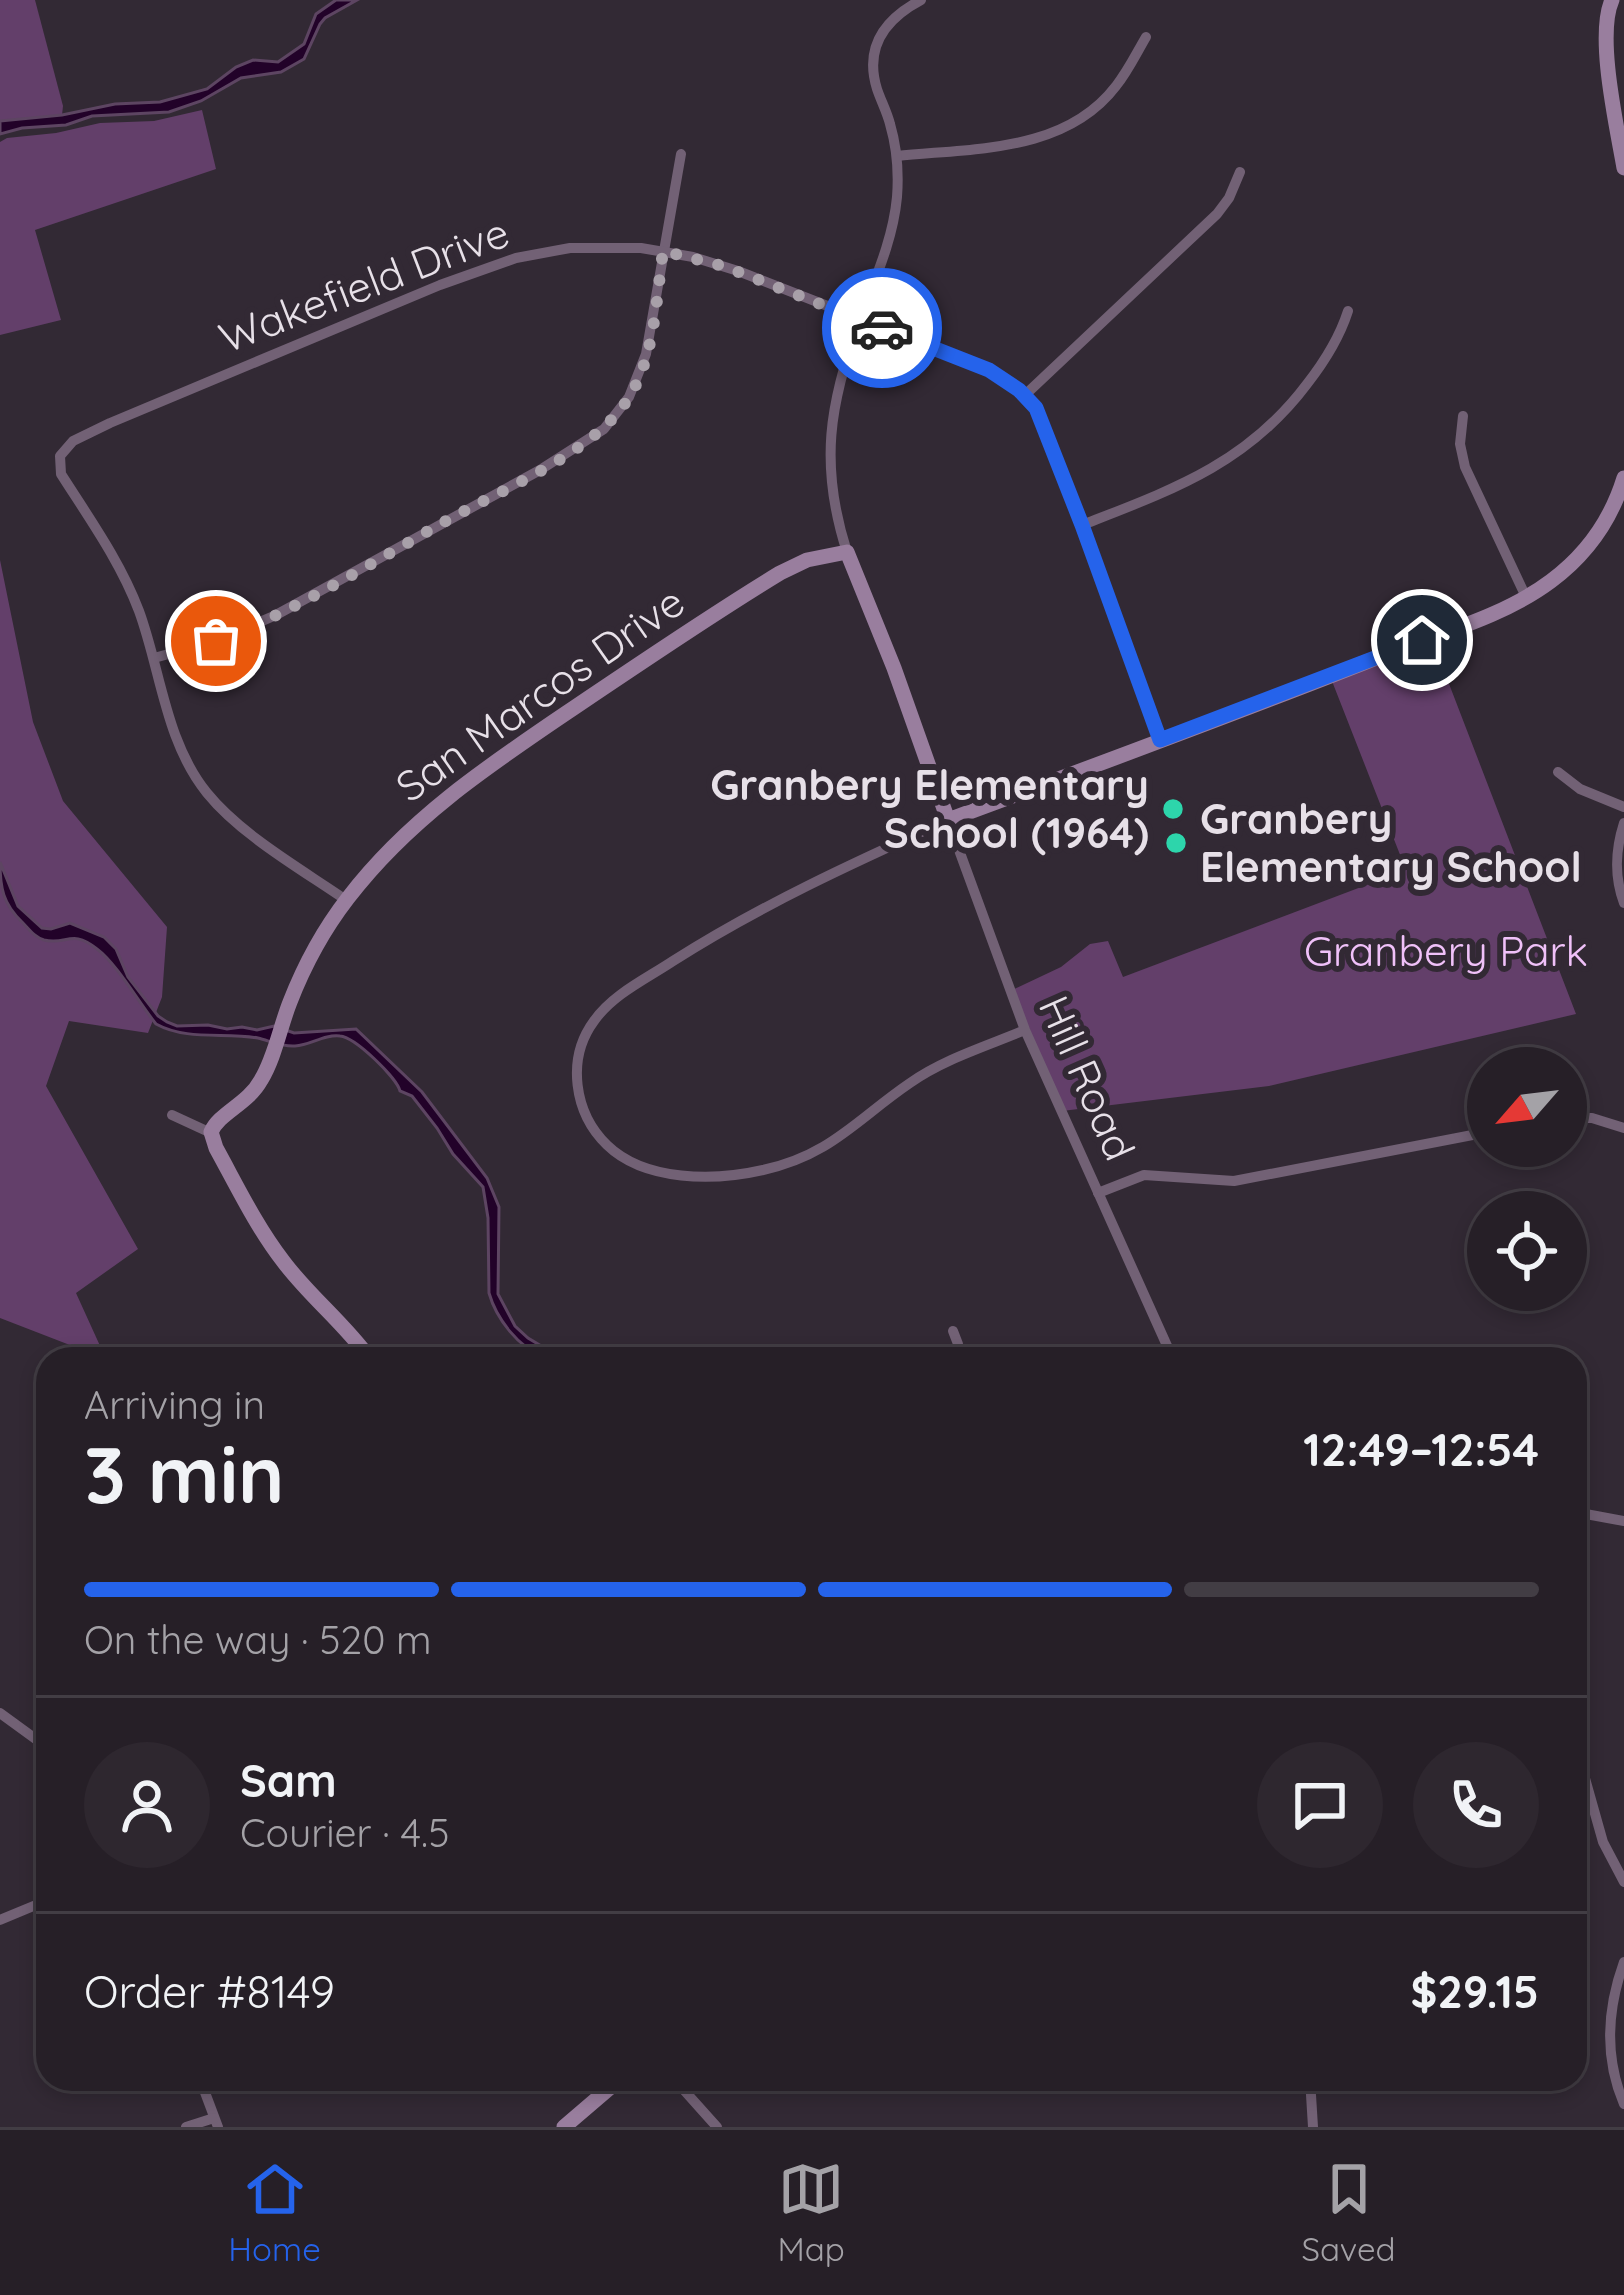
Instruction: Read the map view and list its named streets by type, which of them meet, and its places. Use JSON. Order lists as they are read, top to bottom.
{
  "streets": {
    "street": ["Wakefield Drive", "San Marcos Drive", "Hill Road"]
  },
  "crossings": [
    ["Wakefield Drive", "Hill Road"],
    ["San Marcos Drive", "Hill Road"]
  ],
  "parks": ["Granbery Park"],
  "places": ["Granbery Elementary School (1964)", "Granbery Elementary School"],
  "north": "bottom left",
  "page": {
    "heading": ["3 min", "Arriving in", "12:49–12:54"],
    "panel": [
      "Sam",
      "Courier · 4.5",
      "Order #8149",
      "$29.15"
    ],
    "bar": "On the way · 520 m",
    "tabs": ["Home", "Map", "Saved"]
  }
}
